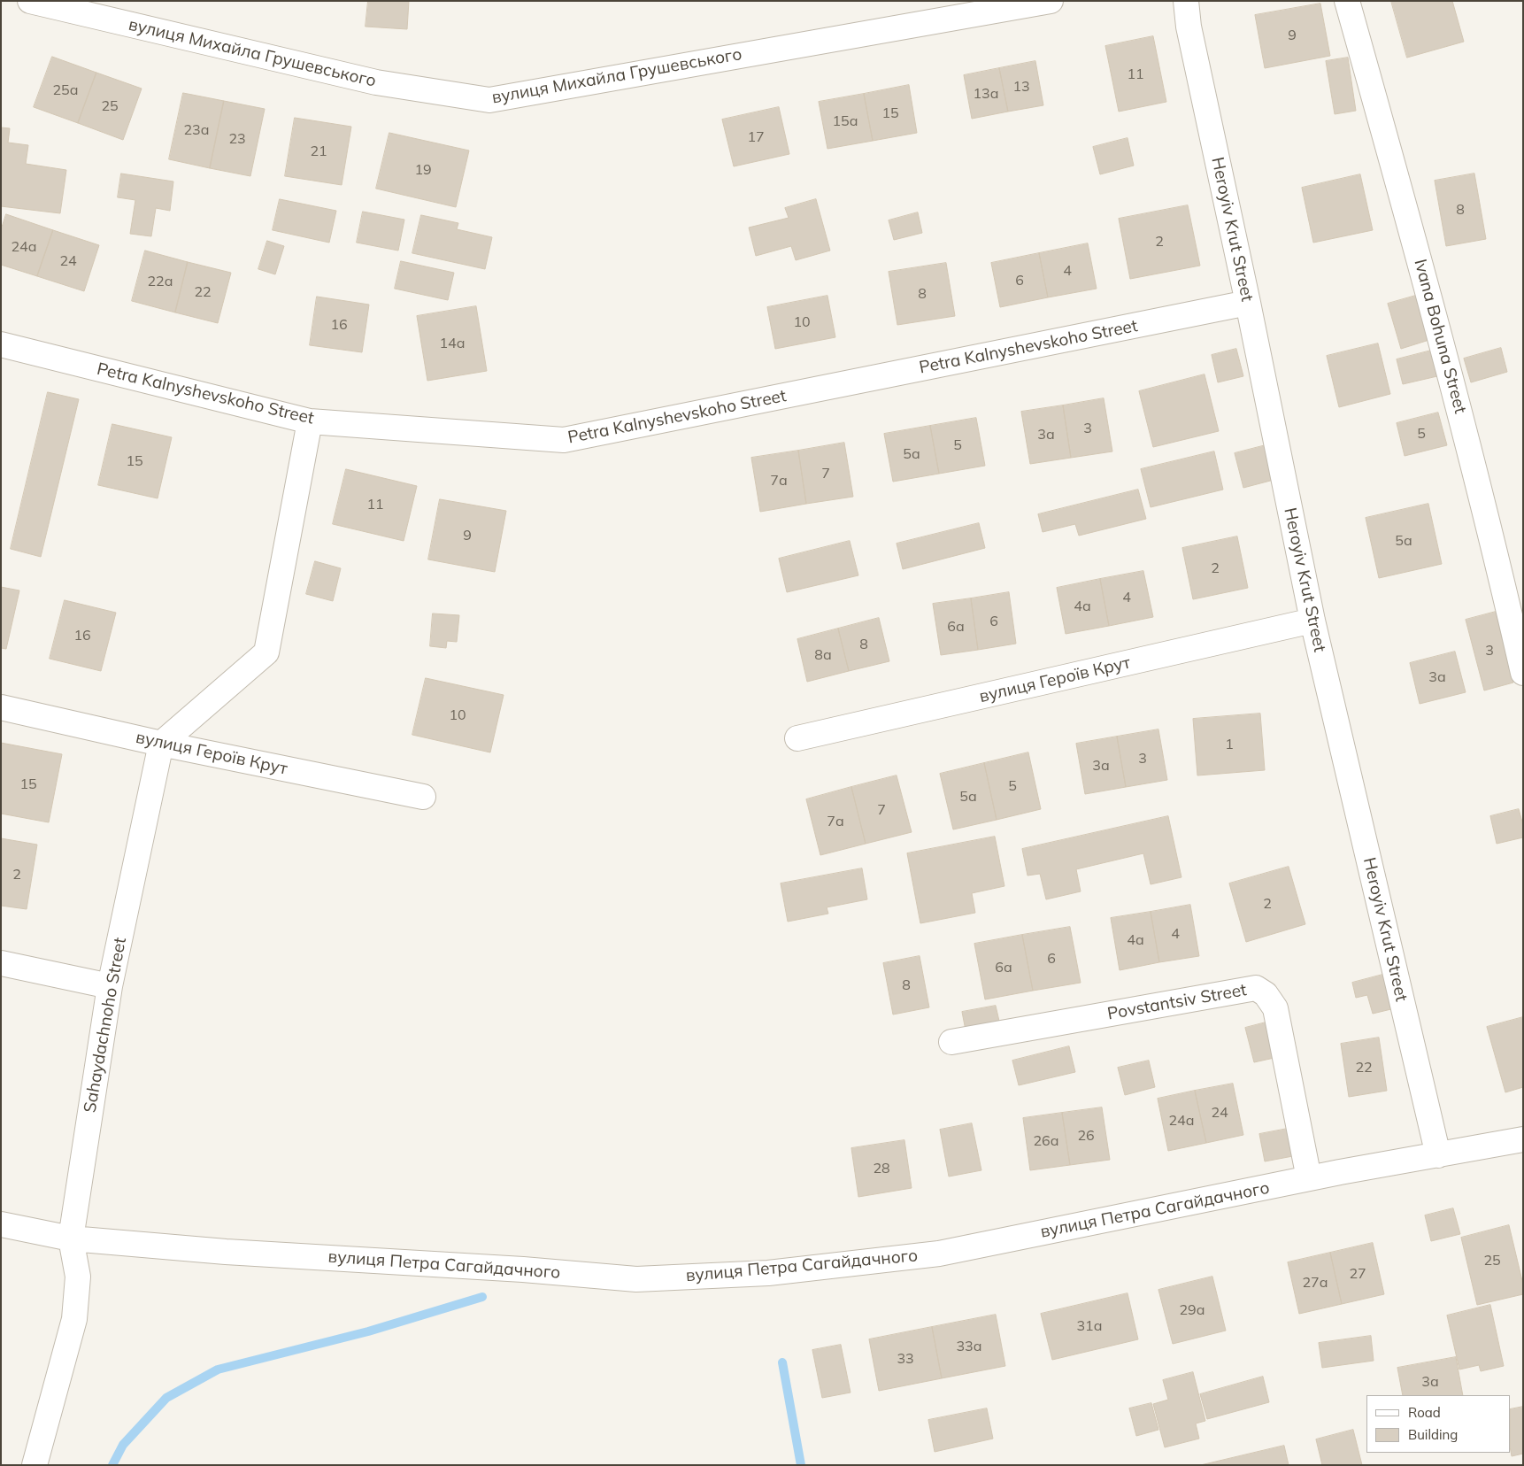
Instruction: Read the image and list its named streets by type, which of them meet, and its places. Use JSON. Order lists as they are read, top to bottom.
{
  "streets": {
    "street": [
      "вулиця Михайла Грушевського",
      "Heroyiv Krut Street",
      "Ivana Bohuna Street",
      "Petra Kalnyshevskoho Street",
      "вулиця Героїв Крут",
      "Povstantsiv Street",
      "Sahaydachnoho Street",
      "вулиця Петра Сагайдачного"
    ]
  },
  "crossings": [
    ["Heroyiv Krut Street", "Petra Kalnyshevskoho Street"],
    ["Heroyiv Krut Street", "вулиця Героїв Крут"],
    ["Heroyiv Krut Street", "вулиця Петра Сагайдачного"],
    ["вулиця Героїв Крут", "Sahaydachnoho Street"],
    ["Povstantsiv Street", "вулиця Петра Сагайдачного"],
    ["Sahaydachnoho Street", "вулиця Петра Сагайдачного"]
  ],
  "house_numbers": [
    "9",
    "11",
    "13",
    "25а",
    "13а",
    "25",
    "15",
    "15а",
    "23а",
    "17",
    "23",
    "21",
    "19",
    "8",
    "2",
    "24а",
    "24",
    "4",
    "6",
    "22а",
    "22",
    "8",
    "10",
    "16",
    "14а",
    "3",
    "5",
    "3а",
    "5",
    "5а",
    "15",
    "7",
    "7а",
    "11",
    "9",
    "5а",
    "2",
    "4",
    "4а",
    "6",
    "6а",
    "16",
    "8",
    "3",
    "8а",
    "3а",
    "10",
    "1",
    "3",
    "3а",
    "15",
    "5",
    "5а",
    "7",
    "7а",
    "2",
    "2",
    "4",
    "4а",
    "6",
    "6а",
    "8",
    "22",
    "24",
    "24а",
    "26",
    "26а",
    "28",
    "25",
    "27",
    "27а",
    "29а",
    "31а",
    "33а",
    "33",
    "3а"
  ],
  "legend": ["Road", "Building"]
}
